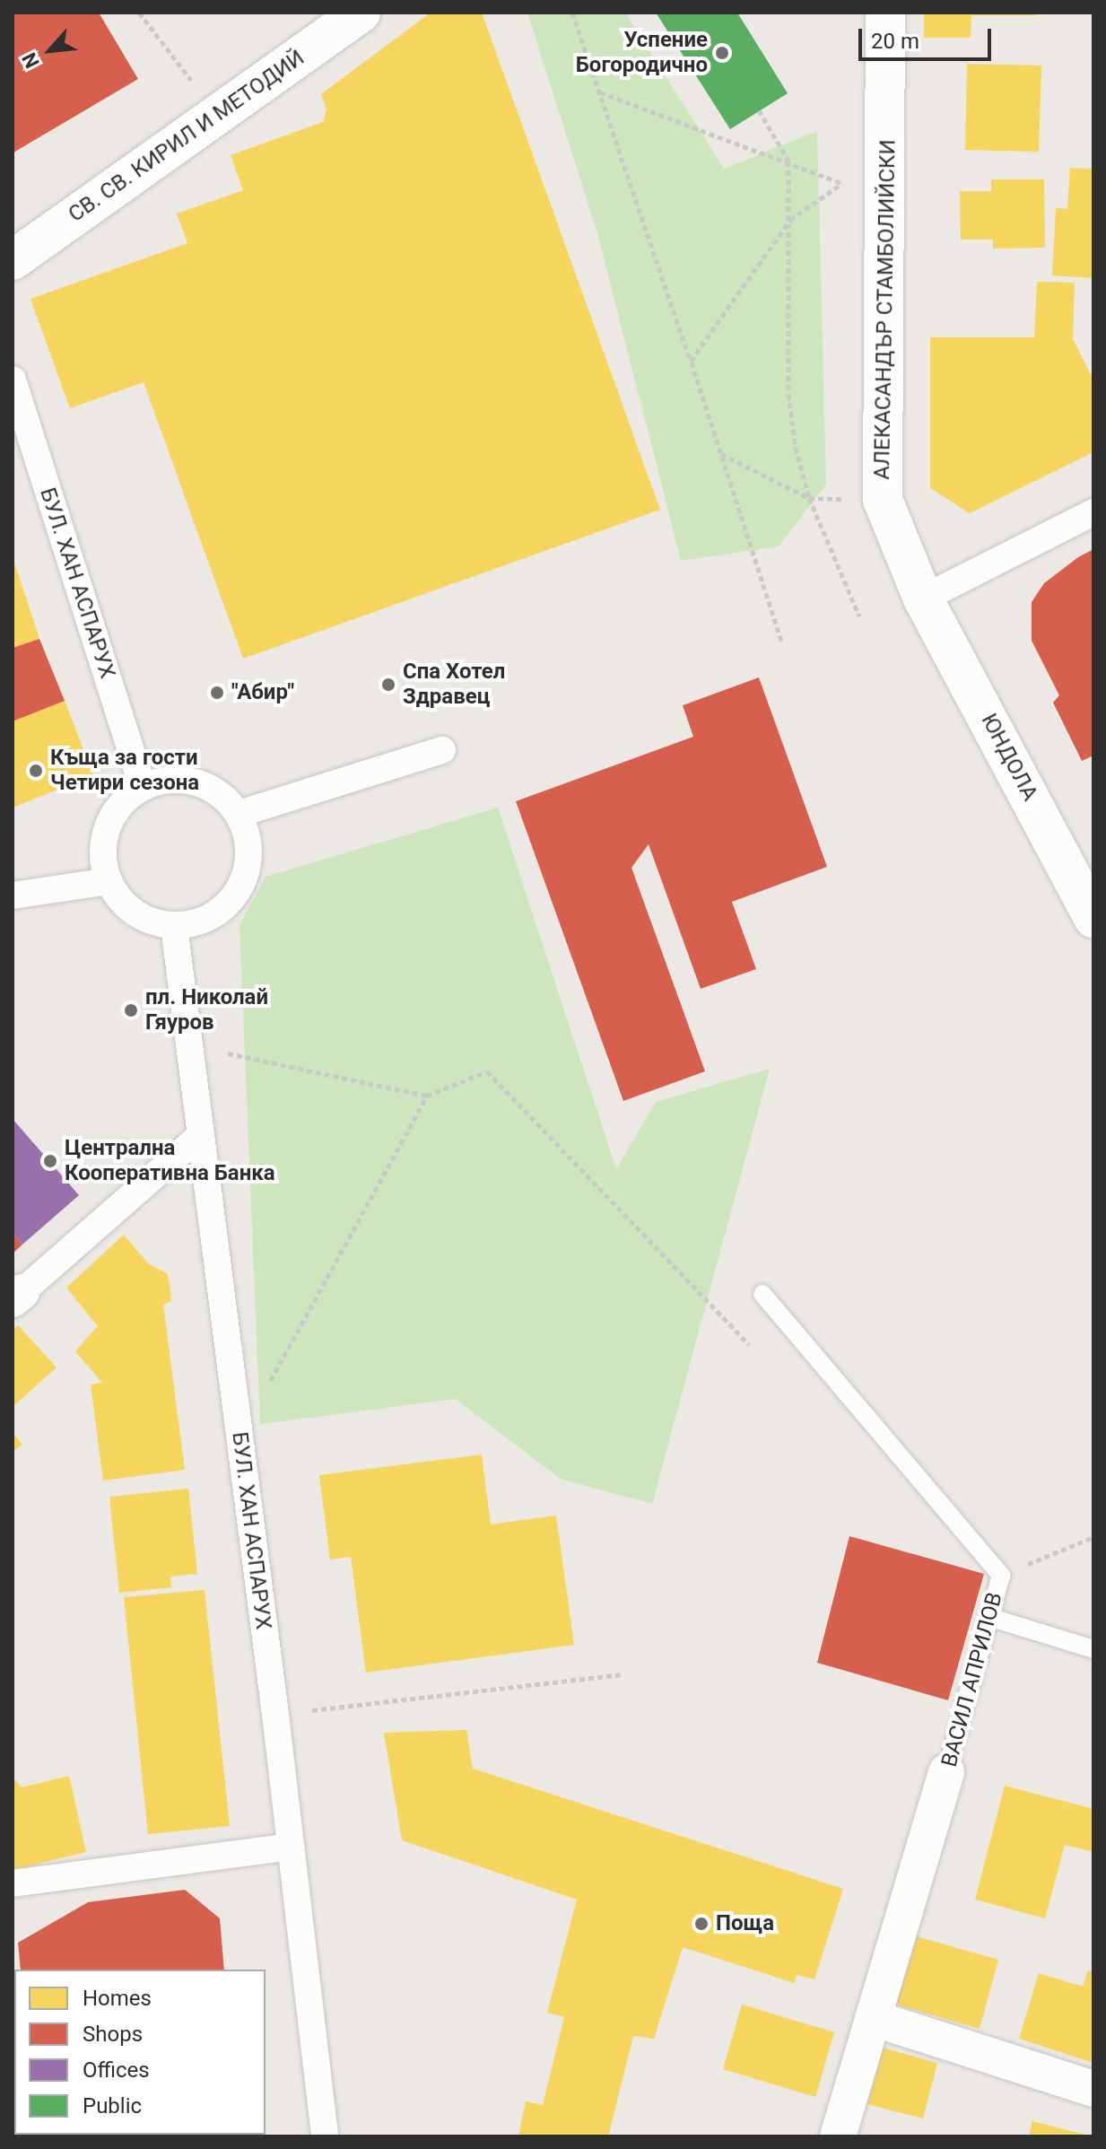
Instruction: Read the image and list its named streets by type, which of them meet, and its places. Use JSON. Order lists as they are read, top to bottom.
{
  "streets": {
    "main road": ["СВ. СВ. КИРИЛ И МЕТОДИЙ", "АЛЕКАСАНДЪР СТАМБОЛИЙСКИ", "ЮНДОЛА"],
    "street": ["БУЛ. ХАН АСПАРУХ", "ВАСИЛ АПРИЛОВ"]
  },
  "crossings": [
    ["АЛЕКАСАНДЪР СТАМБОЛИЙСКИ", "ЮНДОЛА"]
  ],
  "places": [
    "Успение Богородично",
    "Спа Хотел Здравец",
    "\"Абир\"",
    "Къща за гости Четири сезона",
    "пл. Николай Гяуров",
    "Централна Кооперативна Банка",
    "Поща"
  ],
  "legend": [
    "Homes",
    "Shops",
    "Offices",
    "Public"
  ],
  "scale_bar": "20 m",
  "north": "bottom left"
}
